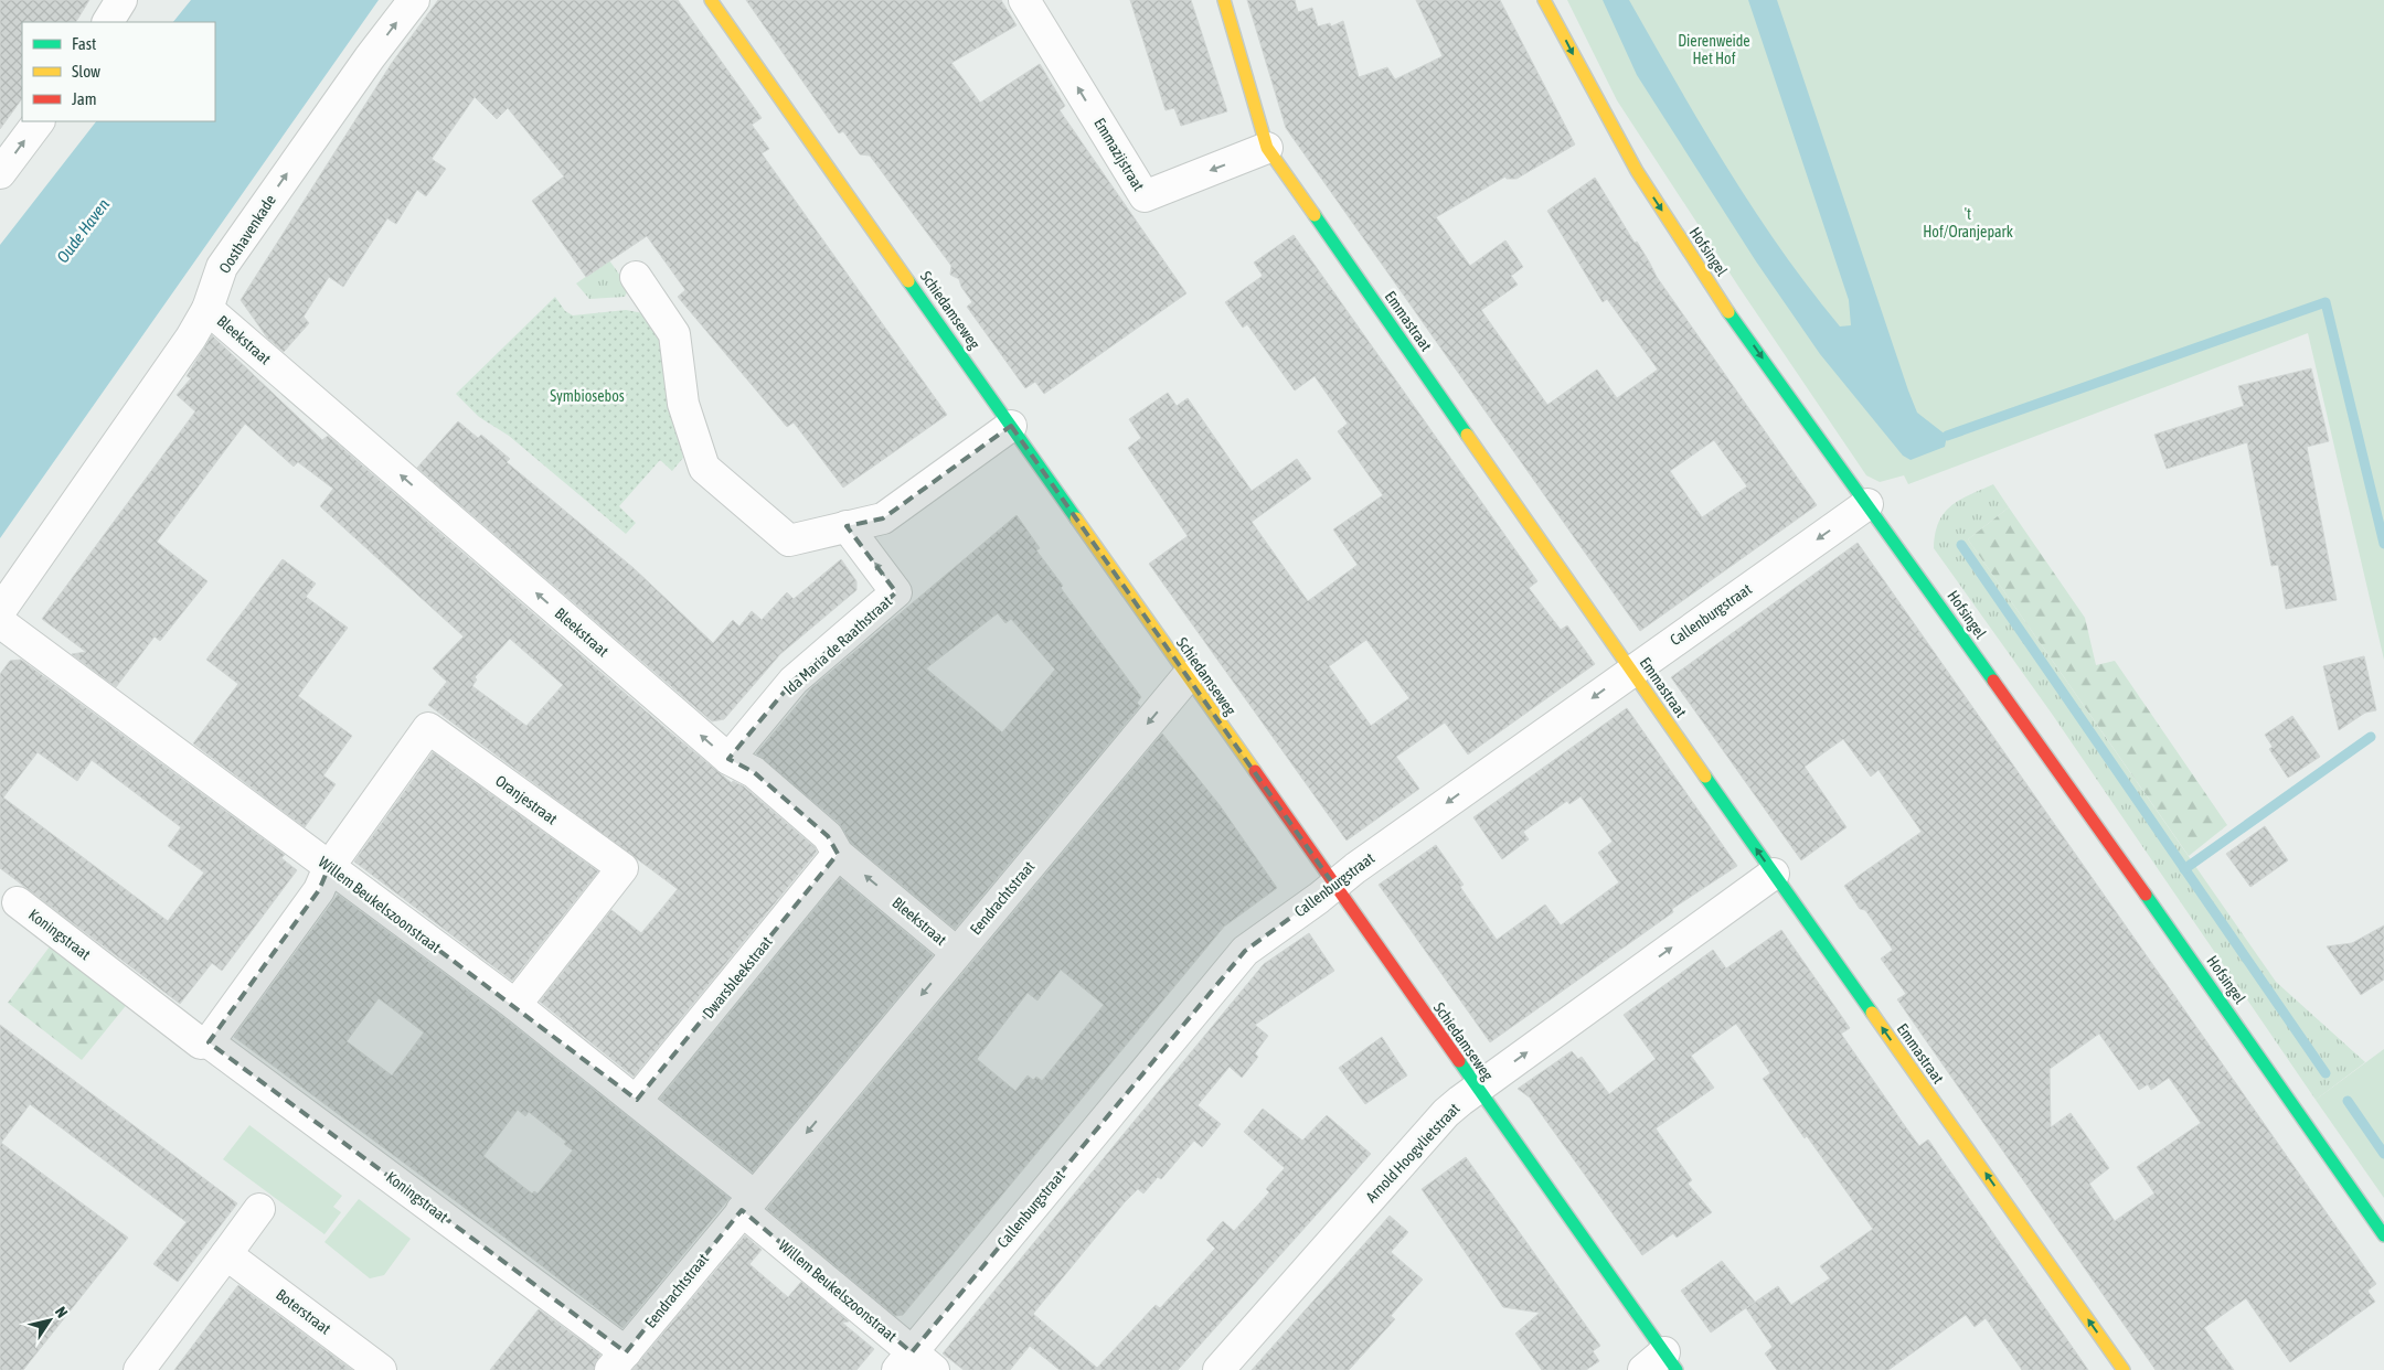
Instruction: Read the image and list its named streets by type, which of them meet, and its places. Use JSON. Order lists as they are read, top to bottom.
{
  "streets": {
    "street": [
      "Emmazijstraat",
      "Oosthavenkade",
      "Hofsingel",
      "Schiedamseweg",
      "Emmastraat",
      "Bleekstraat",
      "Callenburgstraat",
      "Ida Maria de Raathstraat",
      "Oranjestraat",
      "Eendrachtstraat",
      "Willem Beukelszoonstraat",
      "Koningstraat",
      "Dwarsbleekstraat",
      "Arnold Hoogvlietstraat",
      "Boterstraat"
    ]
  },
  "crossings": [
    ["Emmazijstraat", "Emmastraat"],
    ["Oosthavenkade", "Bleekstraat"],
    ["Hofsingel", "Callenburgstraat"],
    ["Schiedamseweg", "Callenburgstraat"],
    ["Schiedamseweg", "Eendrachtstraat"],
    ["Schiedamseweg", "Arnold Hoogvlietstraat"],
    ["Emmastraat", "Callenburgstraat"],
    ["Emmastraat", "Arnold Hoogvlietstraat"],
    ["Bleekstraat", "Ida Maria de Raathstraat"],
    ["Bleekstraat", "Eendrachtstraat"],
    ["Bleekstraat", "Dwarsbleekstraat"],
    ["Callenburgstraat", "Willem Beukelszoonstraat"],
    ["Oranjestraat", "Willem Beukelszoonstraat"],
    ["Eendrachtstraat", "Willem Beukelszoonstraat"],
    ["Eendrachtstraat", "Koningstraat"],
    ["Willem Beukelszoonstraat", "Dwarsbleekstraat"]
  ],
  "one_way": [
    "Oosthavenkade",
    "Hofsingel",
    "Emmastraat",
    "Bleekstraat",
    "Callenburgstraat",
    "Ida Maria de Raathstraat",
    "Eendrachtstraat",
    "Arnold Hoogvlietstraat"
  ],
  "water": ["Oude Haven"],
  "parks": ["Dierenweide Het Hof", "'t Hof/Oranjepark", "Symbiosebos"],
  "legend": ["Fast", "Slow", "Jam"],
  "north": "top right"
}
